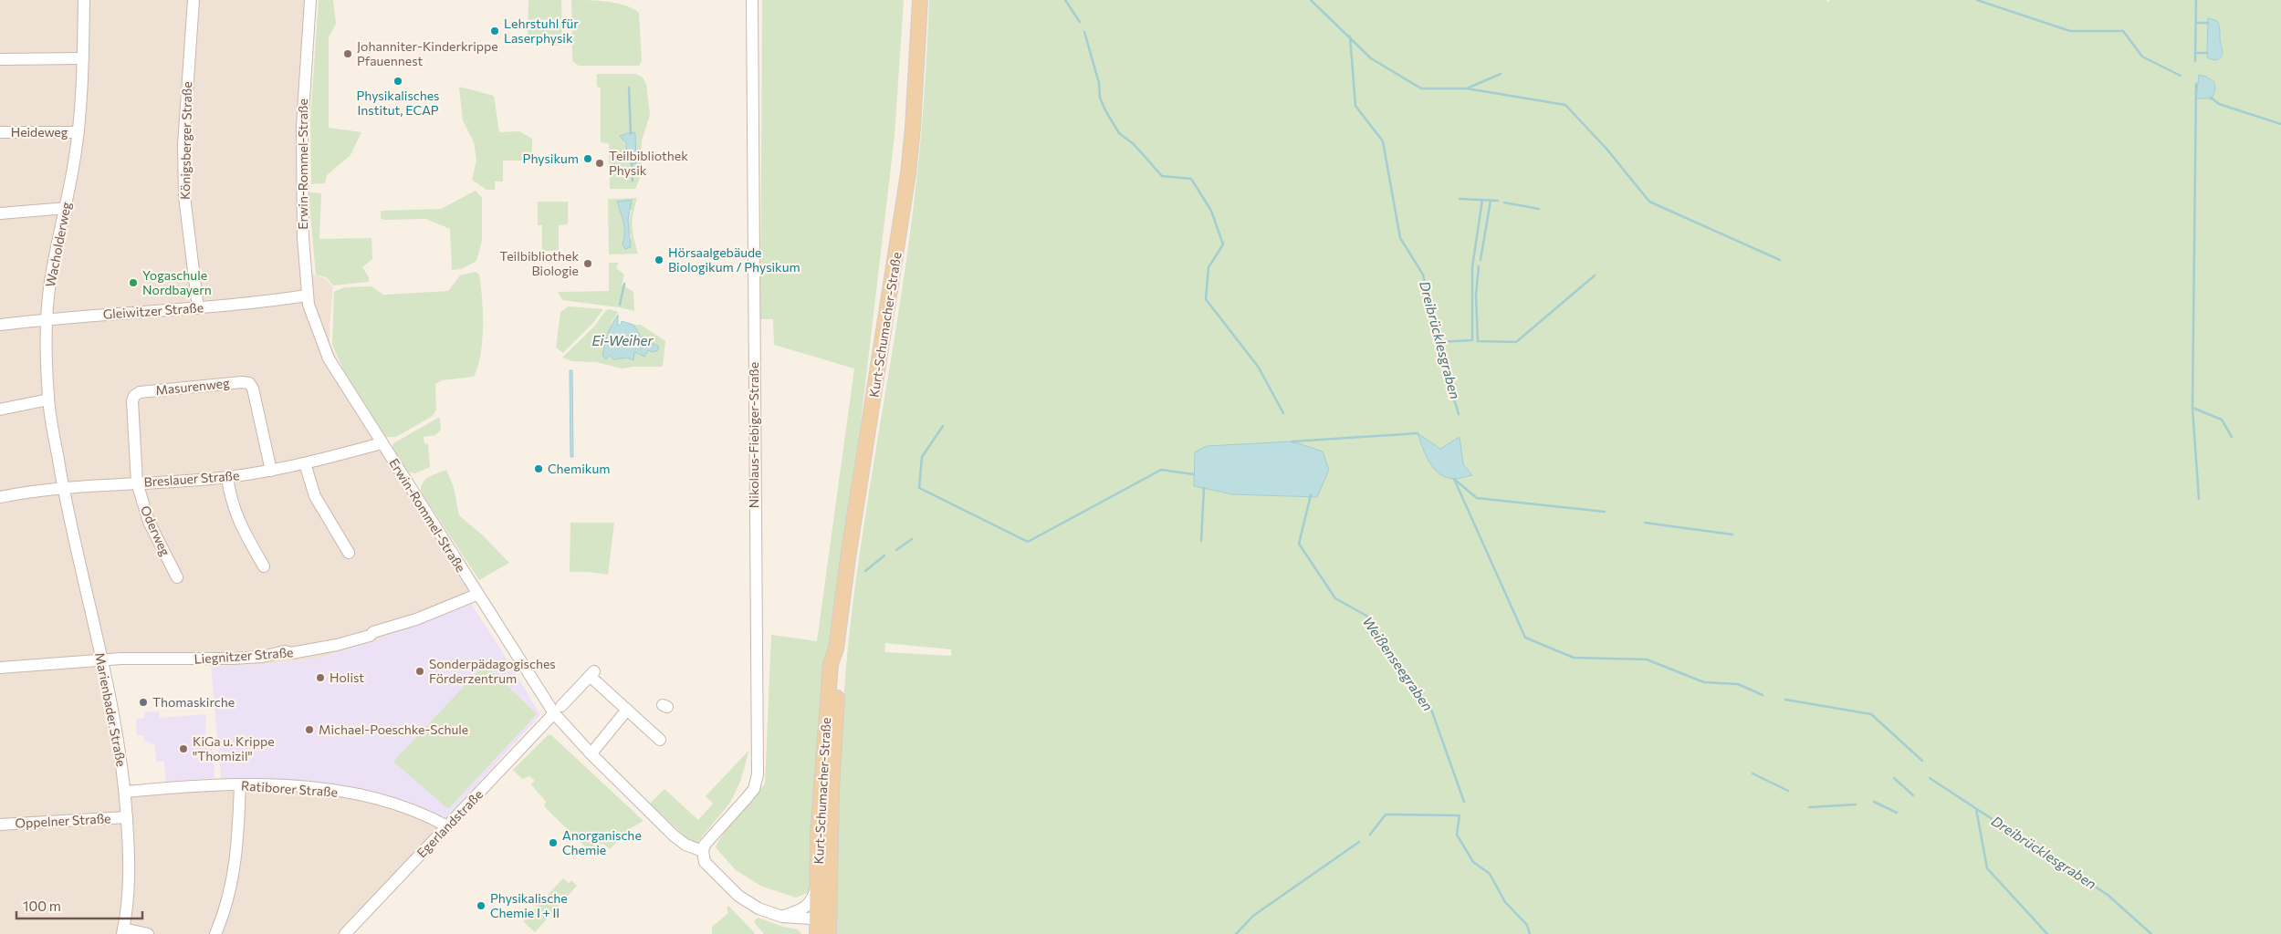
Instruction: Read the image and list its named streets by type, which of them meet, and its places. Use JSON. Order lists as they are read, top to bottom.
{
  "streets": {
    "main road": ["Kurt-Schumacher-Straße"],
    "street": [
      "Heideweg",
      "Königsberger Straße",
      "Erwin-Rommel-Straße",
      "Wacholderweg",
      "Gleiwitzer Straße",
      "Masurenweg",
      "Nikolaus-Fiebiger-Straße",
      "Breslauer Straße",
      "Oderweg",
      "Liegnitzer Straße",
      "Marienbader Straße",
      "Ratiborer Straße",
      "Oppelner Straße",
      "Egerlandstraße"
    ]
  },
  "crossings": [
    ["Heideweg", "Wacholderweg"],
    ["Königsberger Straße", "Gleiwitzer Straße"],
    ["Erwin-Rommel-Straße", "Gleiwitzer Straße"],
    ["Erwin-Rommel-Straße", "Nikolaus-Fiebiger-Straße"],
    ["Erwin-Rommel-Straße", "Breslauer Straße"],
    ["Erwin-Rommel-Straße", "Liegnitzer Straße"],
    ["Erwin-Rommel-Straße", "Egerlandstraße"],
    ["Wacholderweg", "Gleiwitzer Straße"],
    ["Wacholderweg", "Breslauer Straße"],
    ["Wacholderweg", "Marienbader Straße"],
    ["Masurenweg", "Breslauer Straße"],
    ["Masurenweg", "Oderweg"],
    ["Breslauer Straße", "Oderweg"],
    ["Breslauer Straße", "Marienbader Straße"],
    ["Liegnitzer Straße", "Marienbader Straße"],
    ["Marienbader Straße", "Ratiborer Straße"],
    ["Marienbader Straße", "Oppelner Straße"],
    ["Ratiborer Straße", "Egerlandstraße"]
  ],
  "water": ["Dreibrücklesgraben", "Ei-Weiher", "Weißenseegraben"],
  "places": [
    "Lehrstuhl für Laserphysik",
    "Johanniter-Kinderkrippe Pfauennest",
    "Physikalisches Institut, ECAP",
    "Physikum",
    "Teilbibliothek Physik",
    "Hörsaalgebäude Biologikum / Physikum",
    "Teilbibliothek Biologie",
    "Yogaschule Nordbayern",
    "Chemikum",
    "Sonderpädagogisches Förderzentrum",
    "Holist",
    "Thomaskirche",
    "Michael-Poeschke-Schule",
    "KiGa u. Krippe \"Thomizil\"",
    "Anorganische Chemie",
    "Physikalische Chemie I + II"
  ],
  "scale_bar": "100 m"
}
